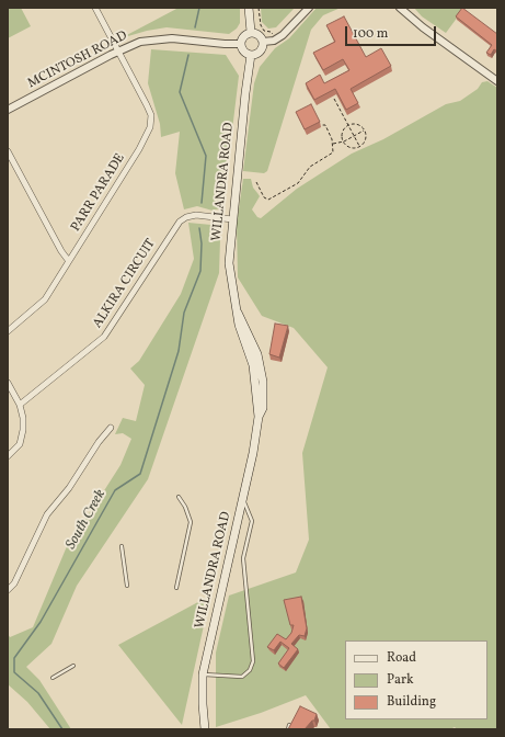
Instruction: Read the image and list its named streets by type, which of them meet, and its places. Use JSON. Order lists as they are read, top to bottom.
{
  "streets": {
    "main road": ["WILLANDRA ROAD"],
    "street": ["MCINTOSH ROAD", "PARR PARADE", "ALKIRA CIRCUIT"]
  },
  "crossings": [
    ["MCINTOSH ROAD", "WILLANDRA ROAD"],
    ["MCINTOSH ROAD", "PARR PARADE"],
    ["WILLANDRA ROAD", "ALKIRA CIRCUIT"]
  ],
  "water": ["South Creek"],
  "legend": ["Road", "Park", "Building"],
  "scale_bar": "100 m"
}
